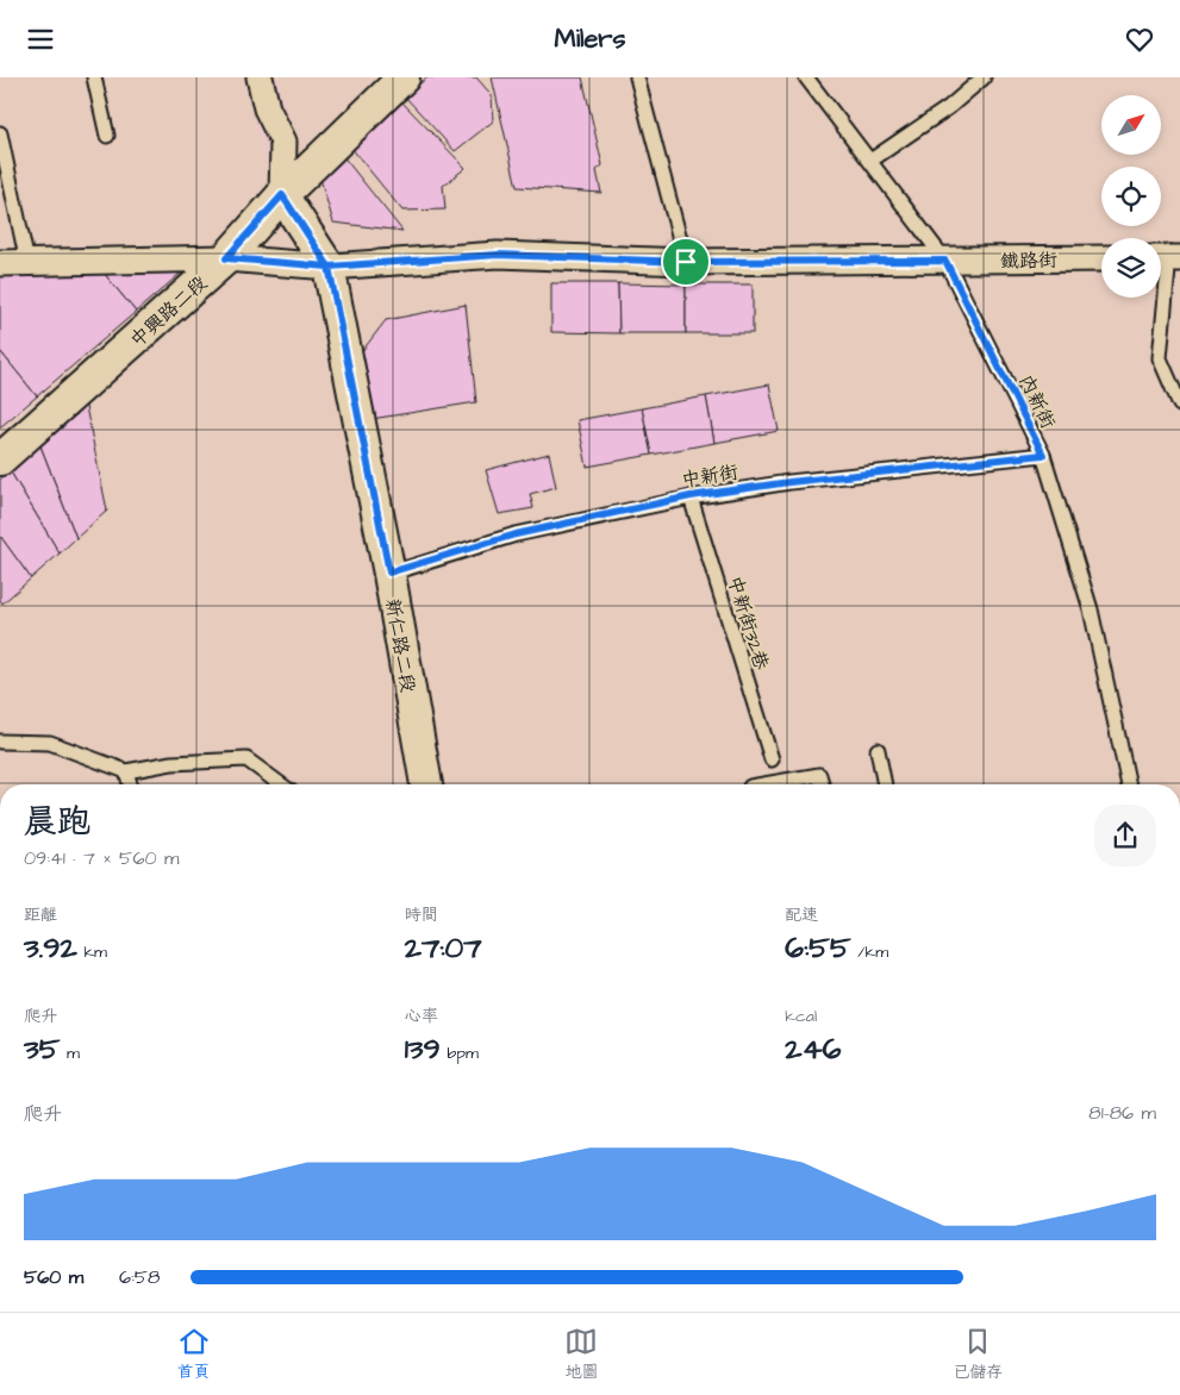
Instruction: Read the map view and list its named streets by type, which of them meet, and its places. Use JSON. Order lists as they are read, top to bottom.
{
  "streets": {
    "street": ["鐵路街", "中興路二段", "新仁路二段"],
    "lane": ["內新街", "中新街", "中新街32巷"]
  },
  "crossings": [
    ["鐵路街", "中興路二段"],
    ["鐵路街", "內新街"],
    ["鐵路街", "新仁路二段"],
    ["中興路二段", "新仁路二段"],
    ["內新街", "中新街"],
    ["中新街", "中新街32巷"],
    ["中新街", "新仁路二段"]
  ],
  "north": "top right",
  "page": {
    "header": "Milers",
    "heading": ["晨跑", "09:41 · 7 × 560 m"],
    "stats": [
      ["距離", "3.92 km"],
      ["時間", "27:07"],
      ["配速", "6:55 /km"],
      ["爬升", "35 m"],
      ["心率", "139 bpm"],
      ["kcal", "246"]
    ],
    "chart": ["爬升", "81–86 m"],
    "list": [
      {
        "name": "560 m",
        "note": "6:58"
      }
    ],
    "tabs": ["首頁", "地圖", "已儲存"]
  }
}
